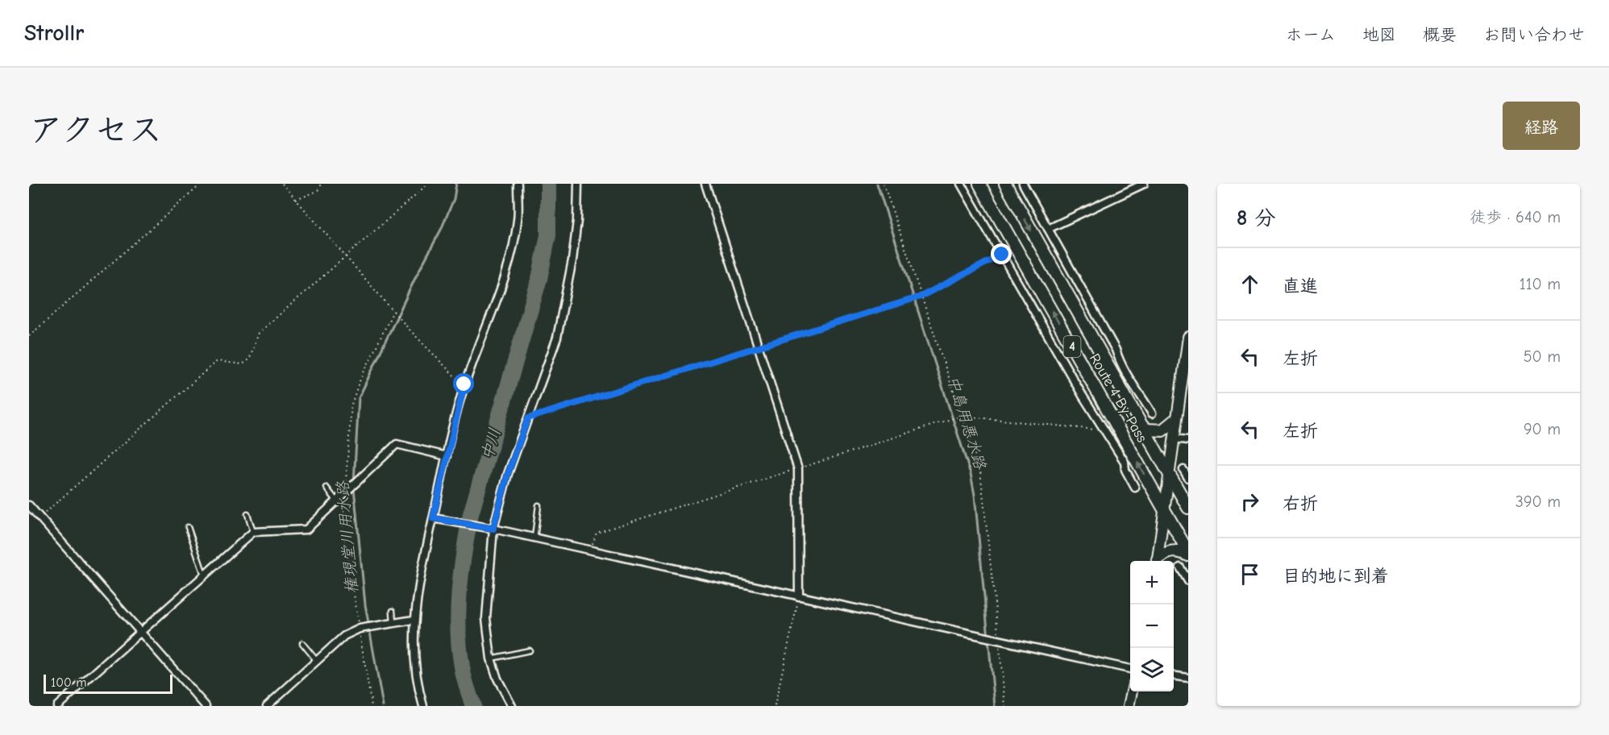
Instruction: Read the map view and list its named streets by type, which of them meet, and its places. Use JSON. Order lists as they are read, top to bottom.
{
  "streets": {
    "highway": ["4", "Route 4 By-Pass"]
  },
  "water": ["中島用悪水路", "中川", "権現堂川用水路"],
  "scale_bar": "100 m",
  "page": {
    "header": "Strollr",
    "nav": [
      "ホーム",
      "地図",
      "概要",
      "お問い合わせ"
    ],
    "title": "アクセス",
    "buttons": "経路",
    "heading": ["8 分", "徒歩 · 640 m"],
    "list": [
      ["直進", "110 m"],
      ["左折", "50 m"],
      ["左折", "90 m"],
      ["右折", "390 m"],
      "目的地に到着"
    ],
    "map_buttons": ["+", "−"],
    "scale": "100 m"
  }
}
